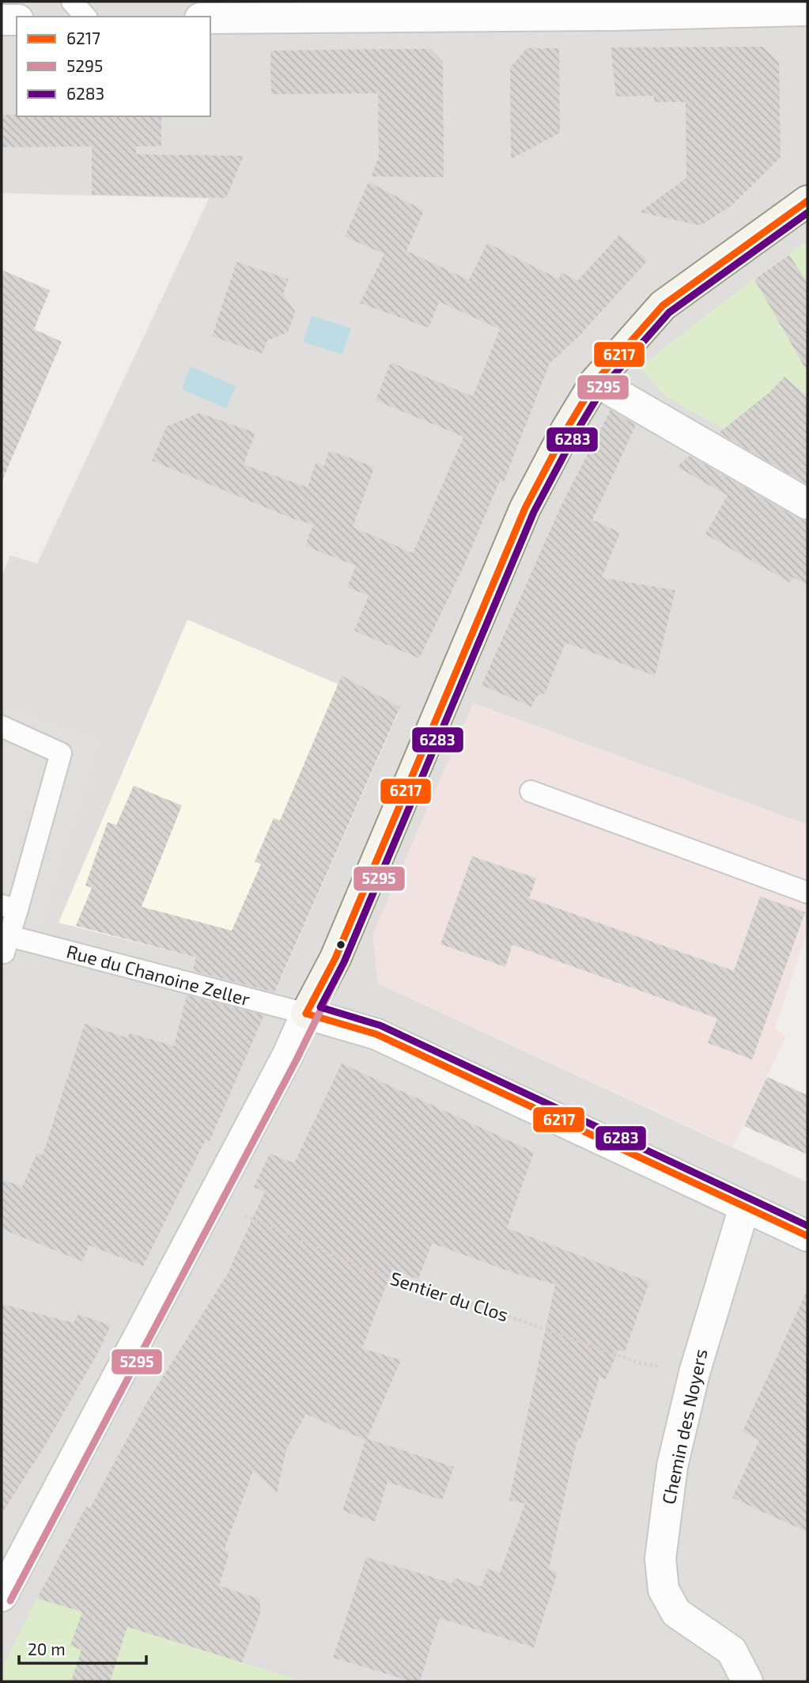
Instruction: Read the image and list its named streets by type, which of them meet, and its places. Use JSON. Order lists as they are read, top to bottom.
{
  "streets": {
    "street": ["Chemin des Noyers"],
    "lane": ["Rue du Chanoine Zeller"],
    "path": ["Sentier du Clos"]
  },
  "crossings": [
    ["Sentier du Clos", "Chemin des Noyers"]
  ],
  "lines": ["transit line 6217", "transit line 5295", "transit line 6283"],
  "legend": ["6217", "5295", "6283"],
  "scale_bar": "20 m"
}
